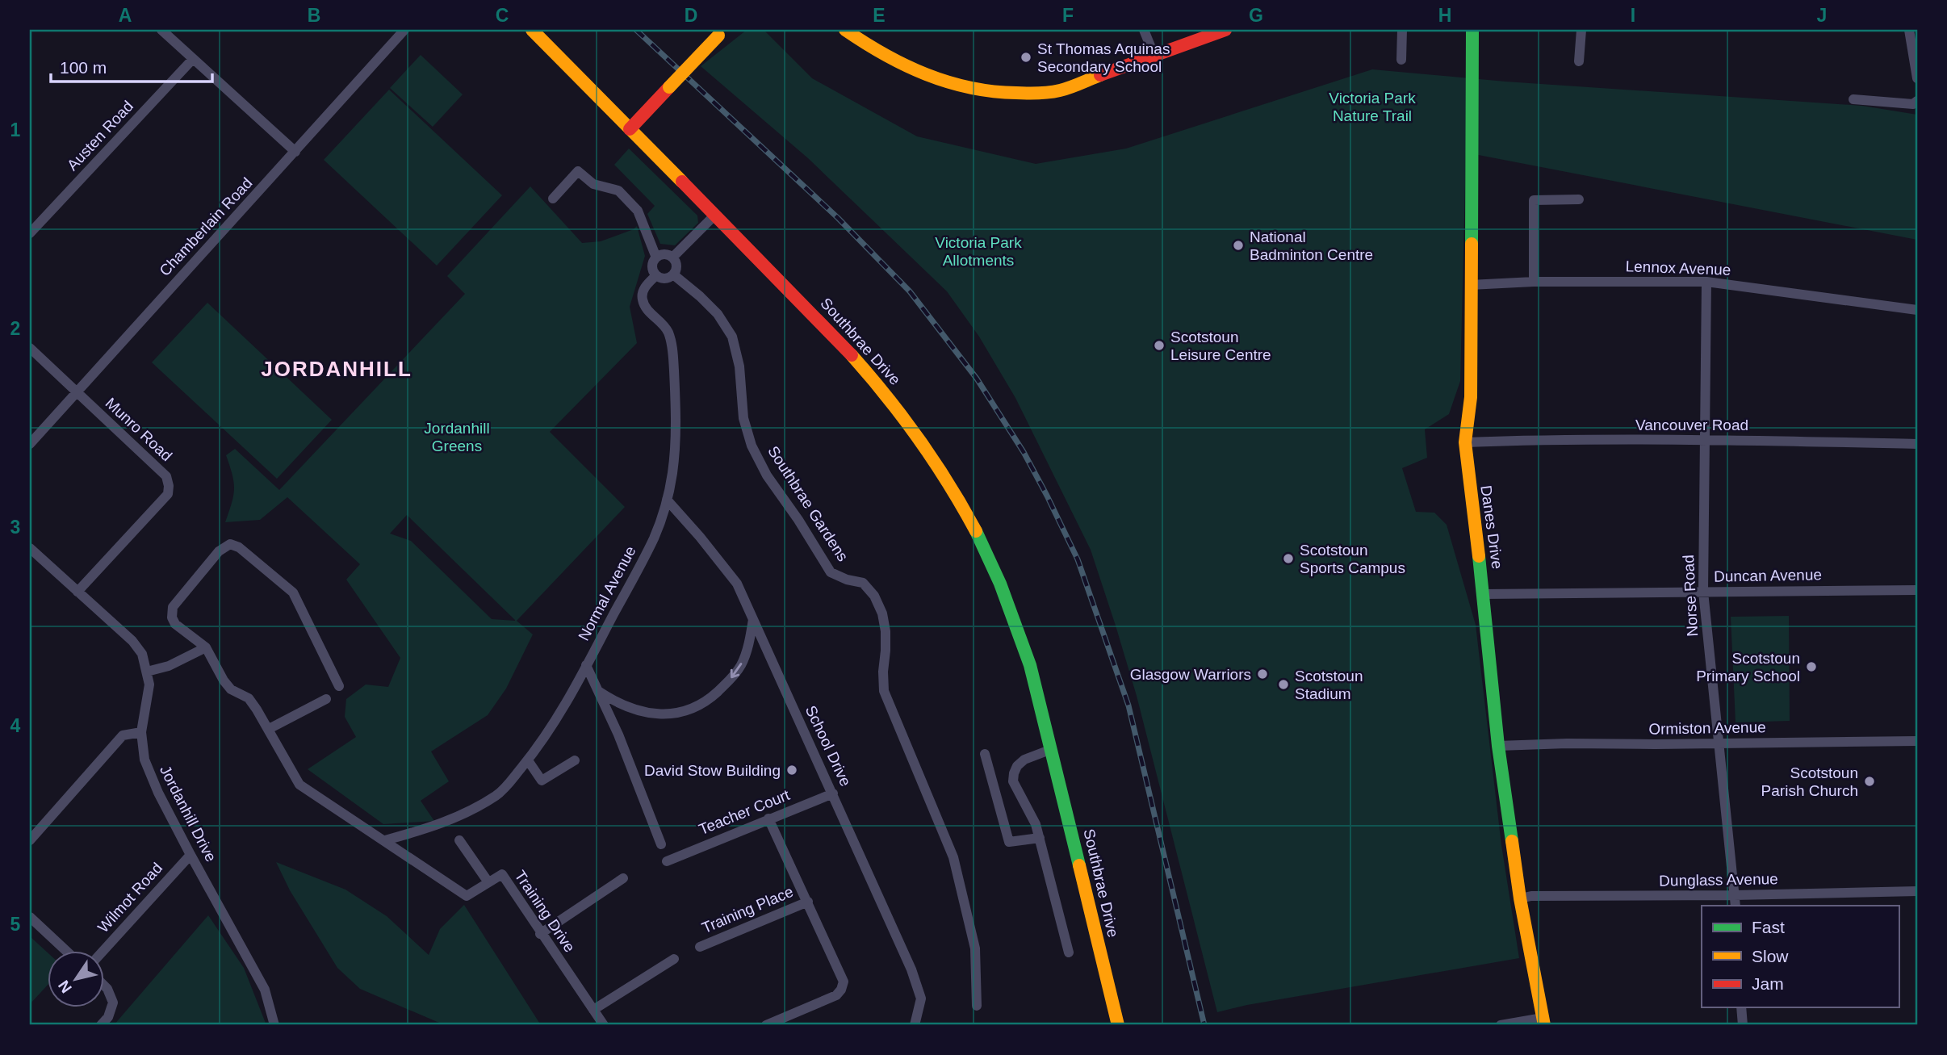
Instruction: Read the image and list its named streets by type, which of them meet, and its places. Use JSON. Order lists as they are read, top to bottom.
{
  "streets": {
    "street": [
      "Austen Road",
      "Chamberlain Road",
      "Lennox Avenue",
      "Southbrae Drive",
      "Vancouver Road",
      "Munro Road",
      "Southbrae Gardens",
      "Danes Drive",
      "Duncan Avenue",
      "Normal Avenue",
      "Norse Road",
      "Ormiston Avenue",
      "School Drive",
      "Teacher Court",
      "Jordanhill Drive",
      "Dunglass Avenue",
      "Wilmot Road",
      "Training Place",
      "Training Drive"
    ]
  },
  "crossings": [
    ["Chamberlain Road", "Munro Road"],
    ["Lennox Avenue", "Danes Drive"],
    ["Lennox Avenue", "Norse Road"],
    ["Vancouver Road", "Danes Drive"],
    ["Vancouver Road", "Norse Road"],
    ["Munro Road", "Jordanhill Drive"],
    ["Southbrae Gardens", "Normal Avenue"],
    ["Danes Drive", "Duncan Avenue"],
    ["Danes Drive", "Ormiston Avenue"],
    ["Danes Drive", "Dunglass Avenue"],
    ["Duncan Avenue", "Norse Road"],
    ["Normal Avenue", "School Drive"],
    ["Normal Avenue", "Training Drive"],
    ["Norse Road", "Ormiston Avenue"],
    ["Norse Road", "Dunglass Avenue"],
    ["School Drive", "Teacher Court"],
    ["Jordanhill Drive", "Wilmot Road"]
  ],
  "districts": ["JORDANHILL"],
  "parks": ["Victoria Park Nature Trail", "Victoria Park Allotments", "Jordanhill Greens"],
  "places": [
    "St Thomas Aquinas Secondary School",
    "National Badminton Centre",
    "Scotstoun Leisure Centre",
    "Scotstoun Sports Campus",
    "Scotstoun Primary School",
    "Glasgow Warriors",
    "Scotstoun Stadium",
    "David Stow Building",
    "Scotstoun Parish Church"
  ],
  "legend": ["Fast", "Slow", "Jam"],
  "scale_bar": "100 m",
  "north": "bottom left",
  "grid": {
    "columns": [
      "A",
      "B",
      "C",
      "D",
      "E",
      "F",
      "G",
      "H",
      "I",
      "J"
    ],
    "rows": [
      "1",
      "2",
      "3",
      "4",
      "5"
    ]
  }
}
